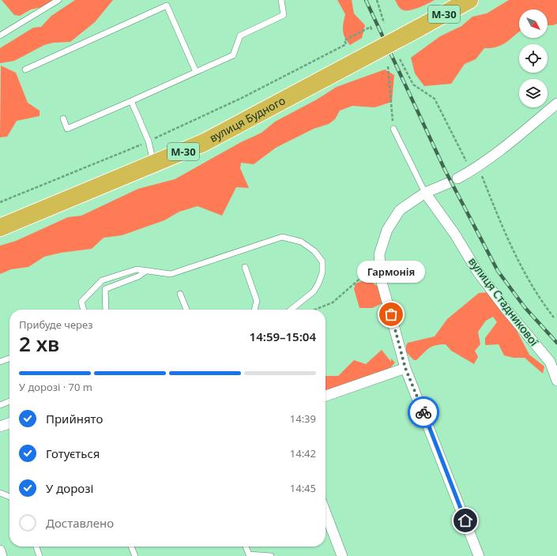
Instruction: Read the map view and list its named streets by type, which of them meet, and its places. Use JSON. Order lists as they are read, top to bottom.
{
  "streets": {
    "highway": ["М-30", "вулиця Будного"],
    "street": ["вулиця Стадникової"]
  },
  "places": ["Гармонія"],
  "north": "bottom right",
  "page": {
    "bubble": "Гармонія",
    "heading": ["2 хв", "Прибуде через", "14:59–15:04"],
    "bar": "У дорозі · 70 m",
    "list": [
      ["Прийнято", "14:39"],
      ["Готується", "14:42"],
      ["У дорозі", "14:45"],
      "Доставлено"
    ]
  }
}
